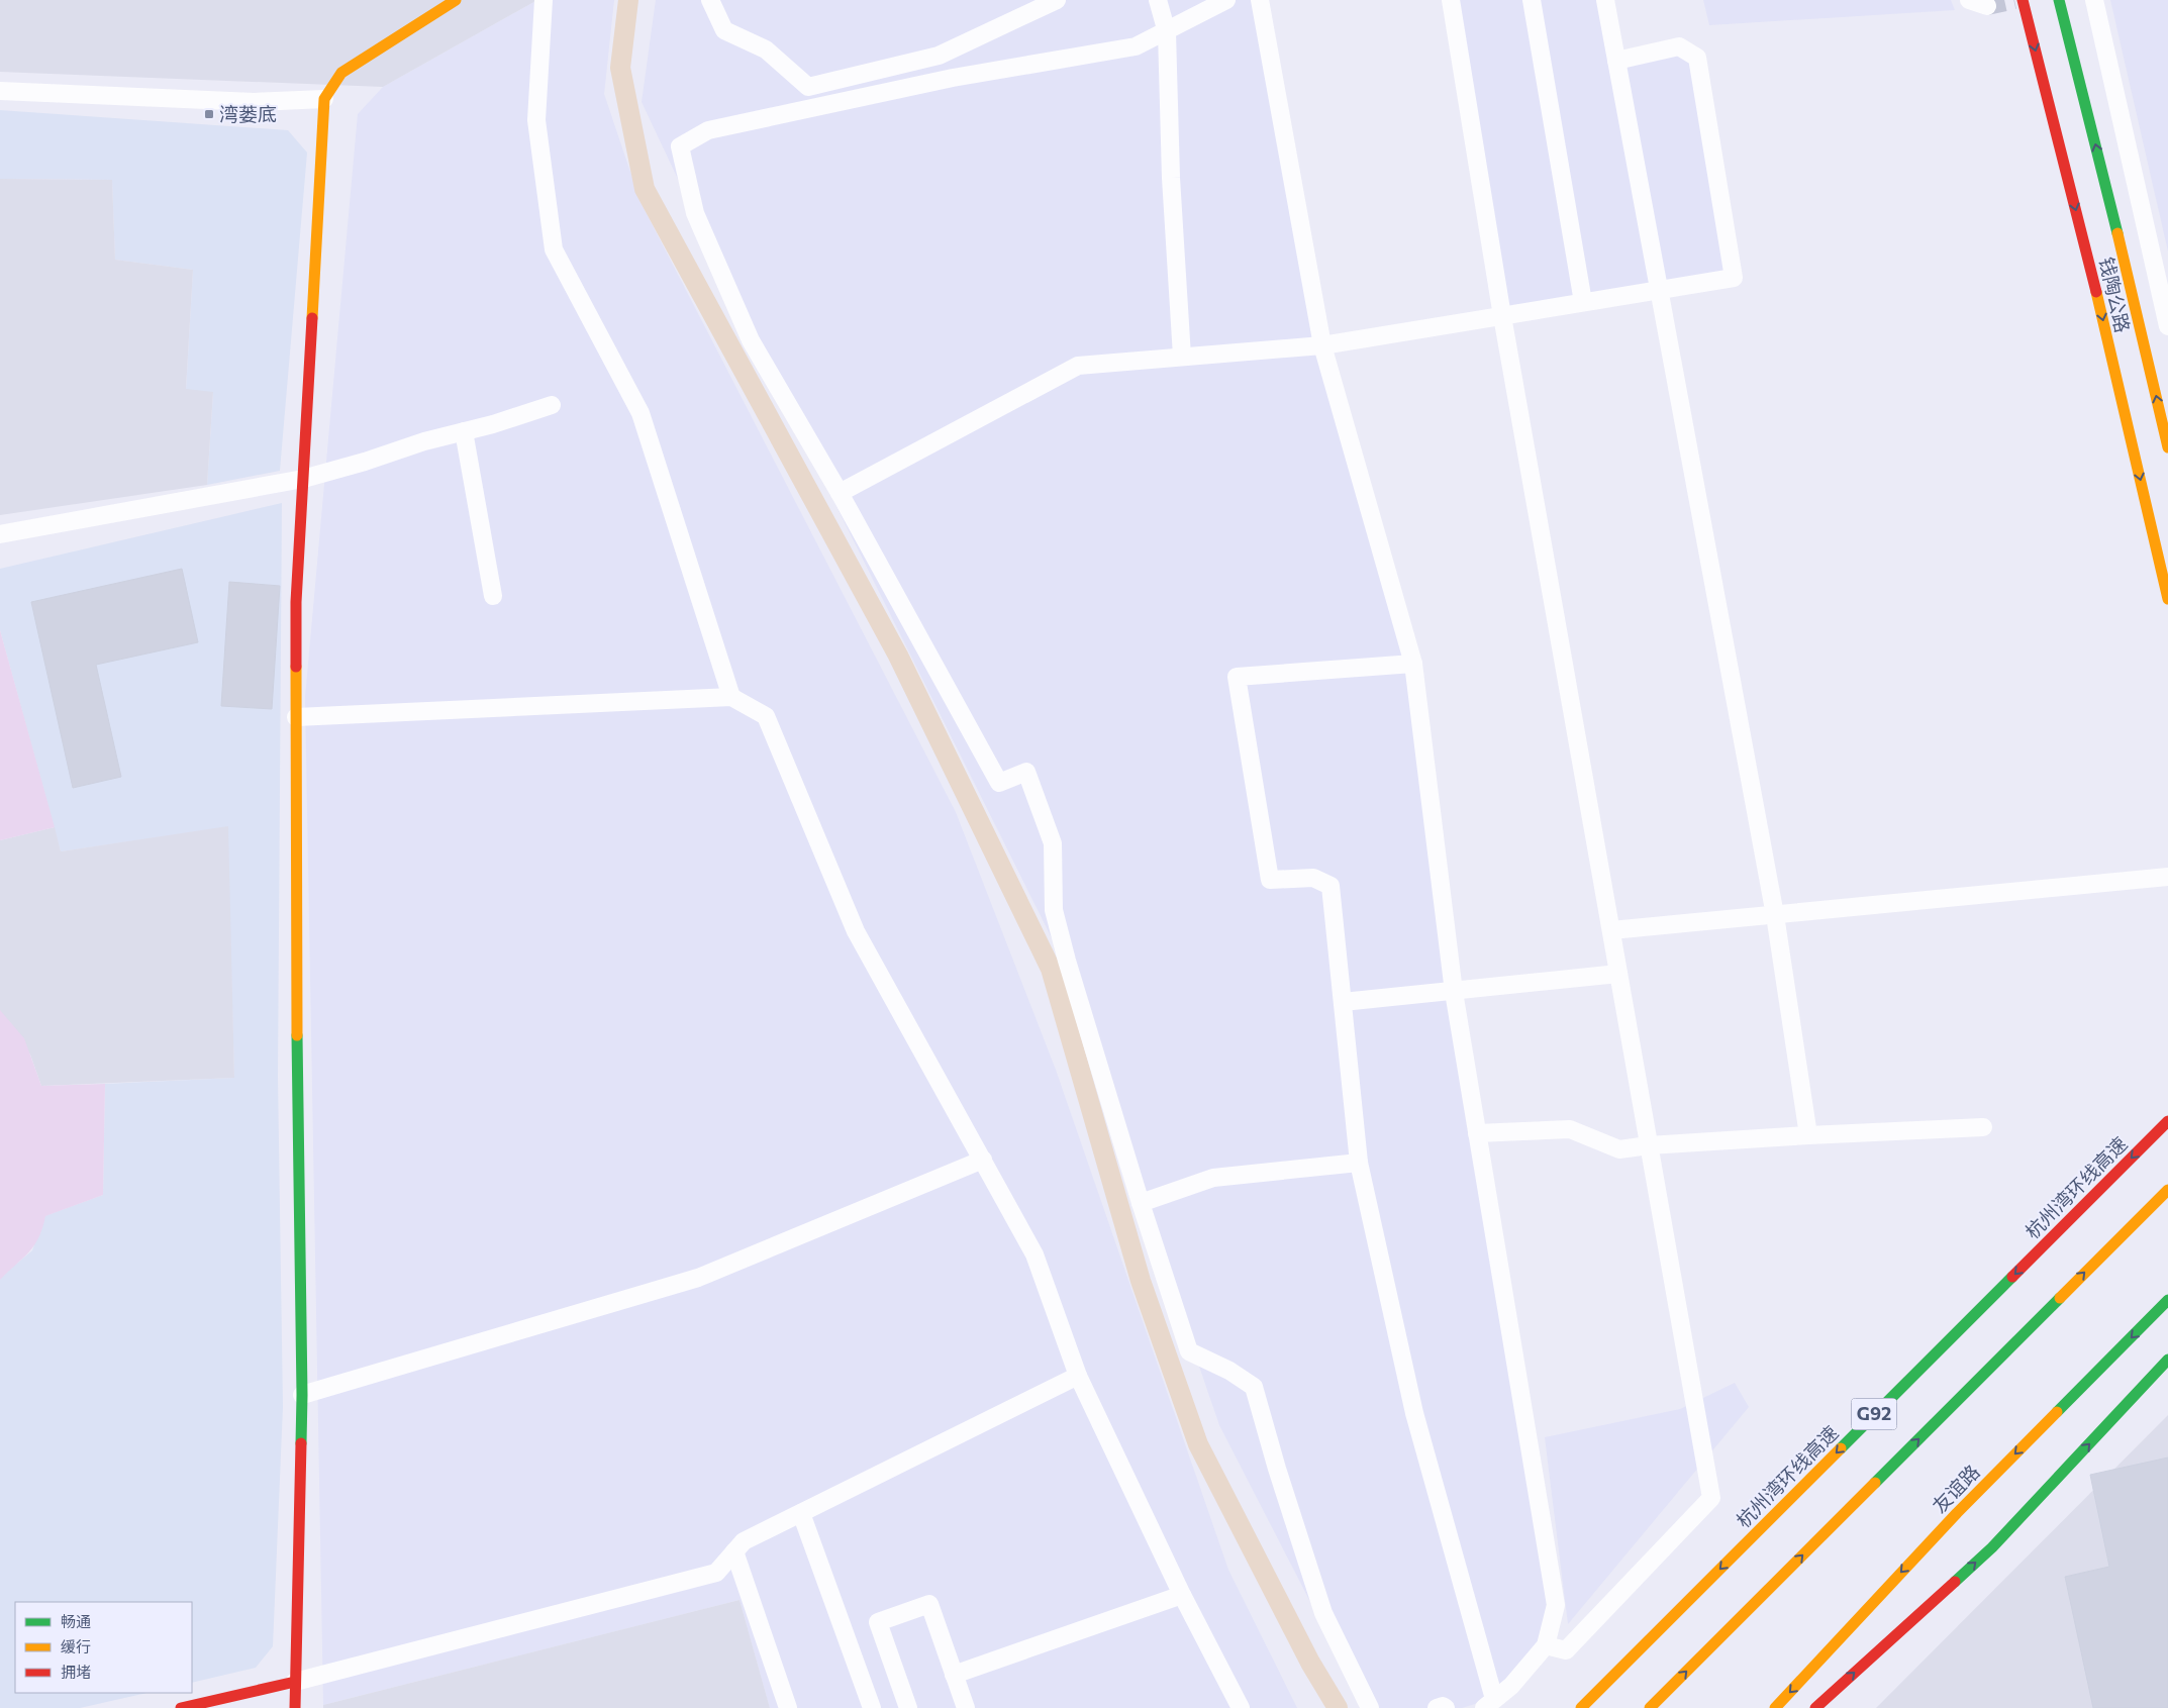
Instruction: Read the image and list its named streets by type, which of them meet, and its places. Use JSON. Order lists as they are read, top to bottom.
{
  "streets": {
    "main road": [
      "钱陶公路",
      "杭州湾环线高速",
      "G92",
      "友谊路"
    ]
  },
  "places": {
    "transit": ["湾蒌底"]
  },
  "legend": ["畅通", "缓行", "拥堵"]
}
